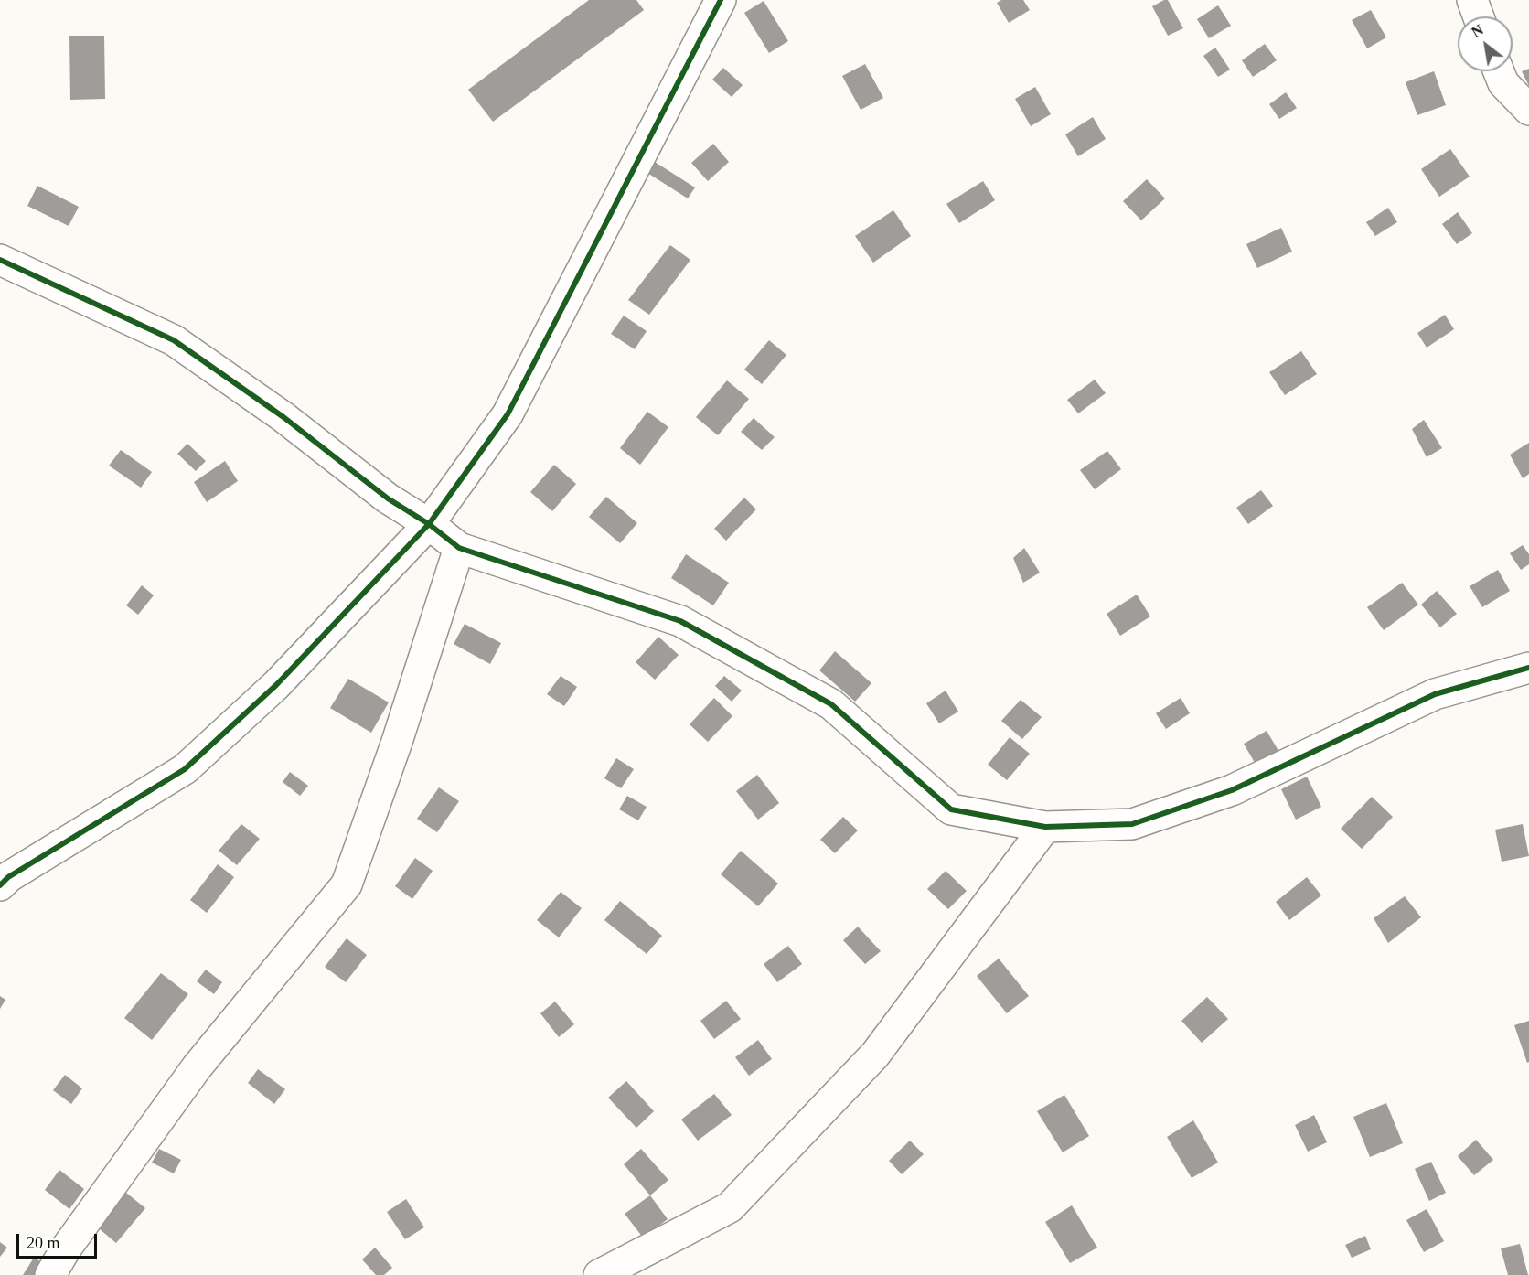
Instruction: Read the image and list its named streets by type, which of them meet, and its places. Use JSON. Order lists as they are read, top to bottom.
{
  "scale_bar": "20 m",
  "north": "top left"
}
